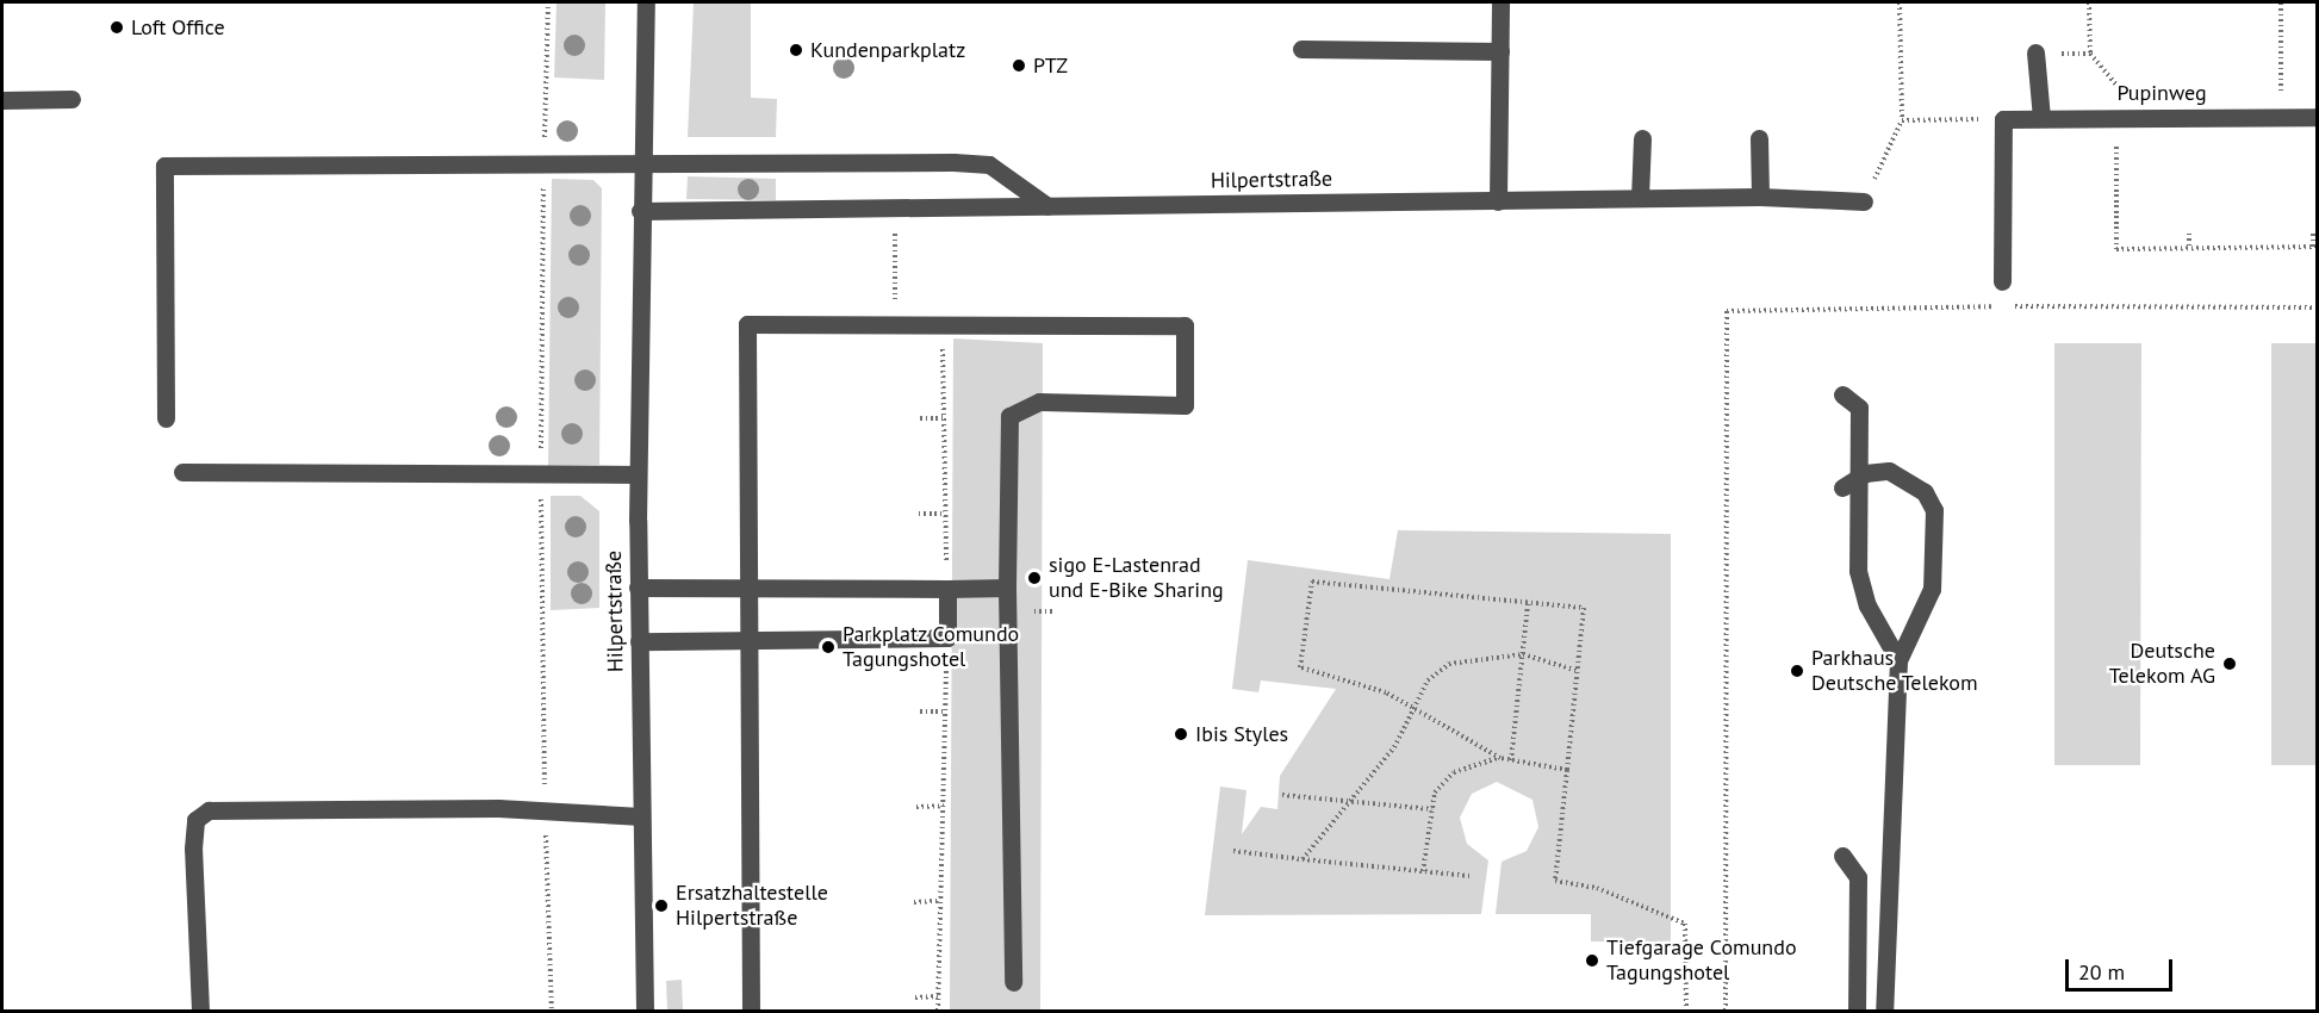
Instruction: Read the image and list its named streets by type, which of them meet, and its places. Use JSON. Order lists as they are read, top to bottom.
{
  "streets": {
    "street": ["Pupinweg", "Hilpertstraße"]
  },
  "places": [
    "Loft Office",
    "Kundenparkplatz",
    "PTZ",
    "sigo E-Lastenrad und E-Bike Sharing",
    "Parkplatz Comundo Tagungshotel",
    "Deutsche Telekom AG",
    "Parkhaus Deutsche Telekom",
    "Ibis Styles",
    "Ersatzhaltestelle Hilpertstraße",
    "Tiefgarage Comundo Tagungshotel"
  ],
  "scale_bar": "20 m"
}
